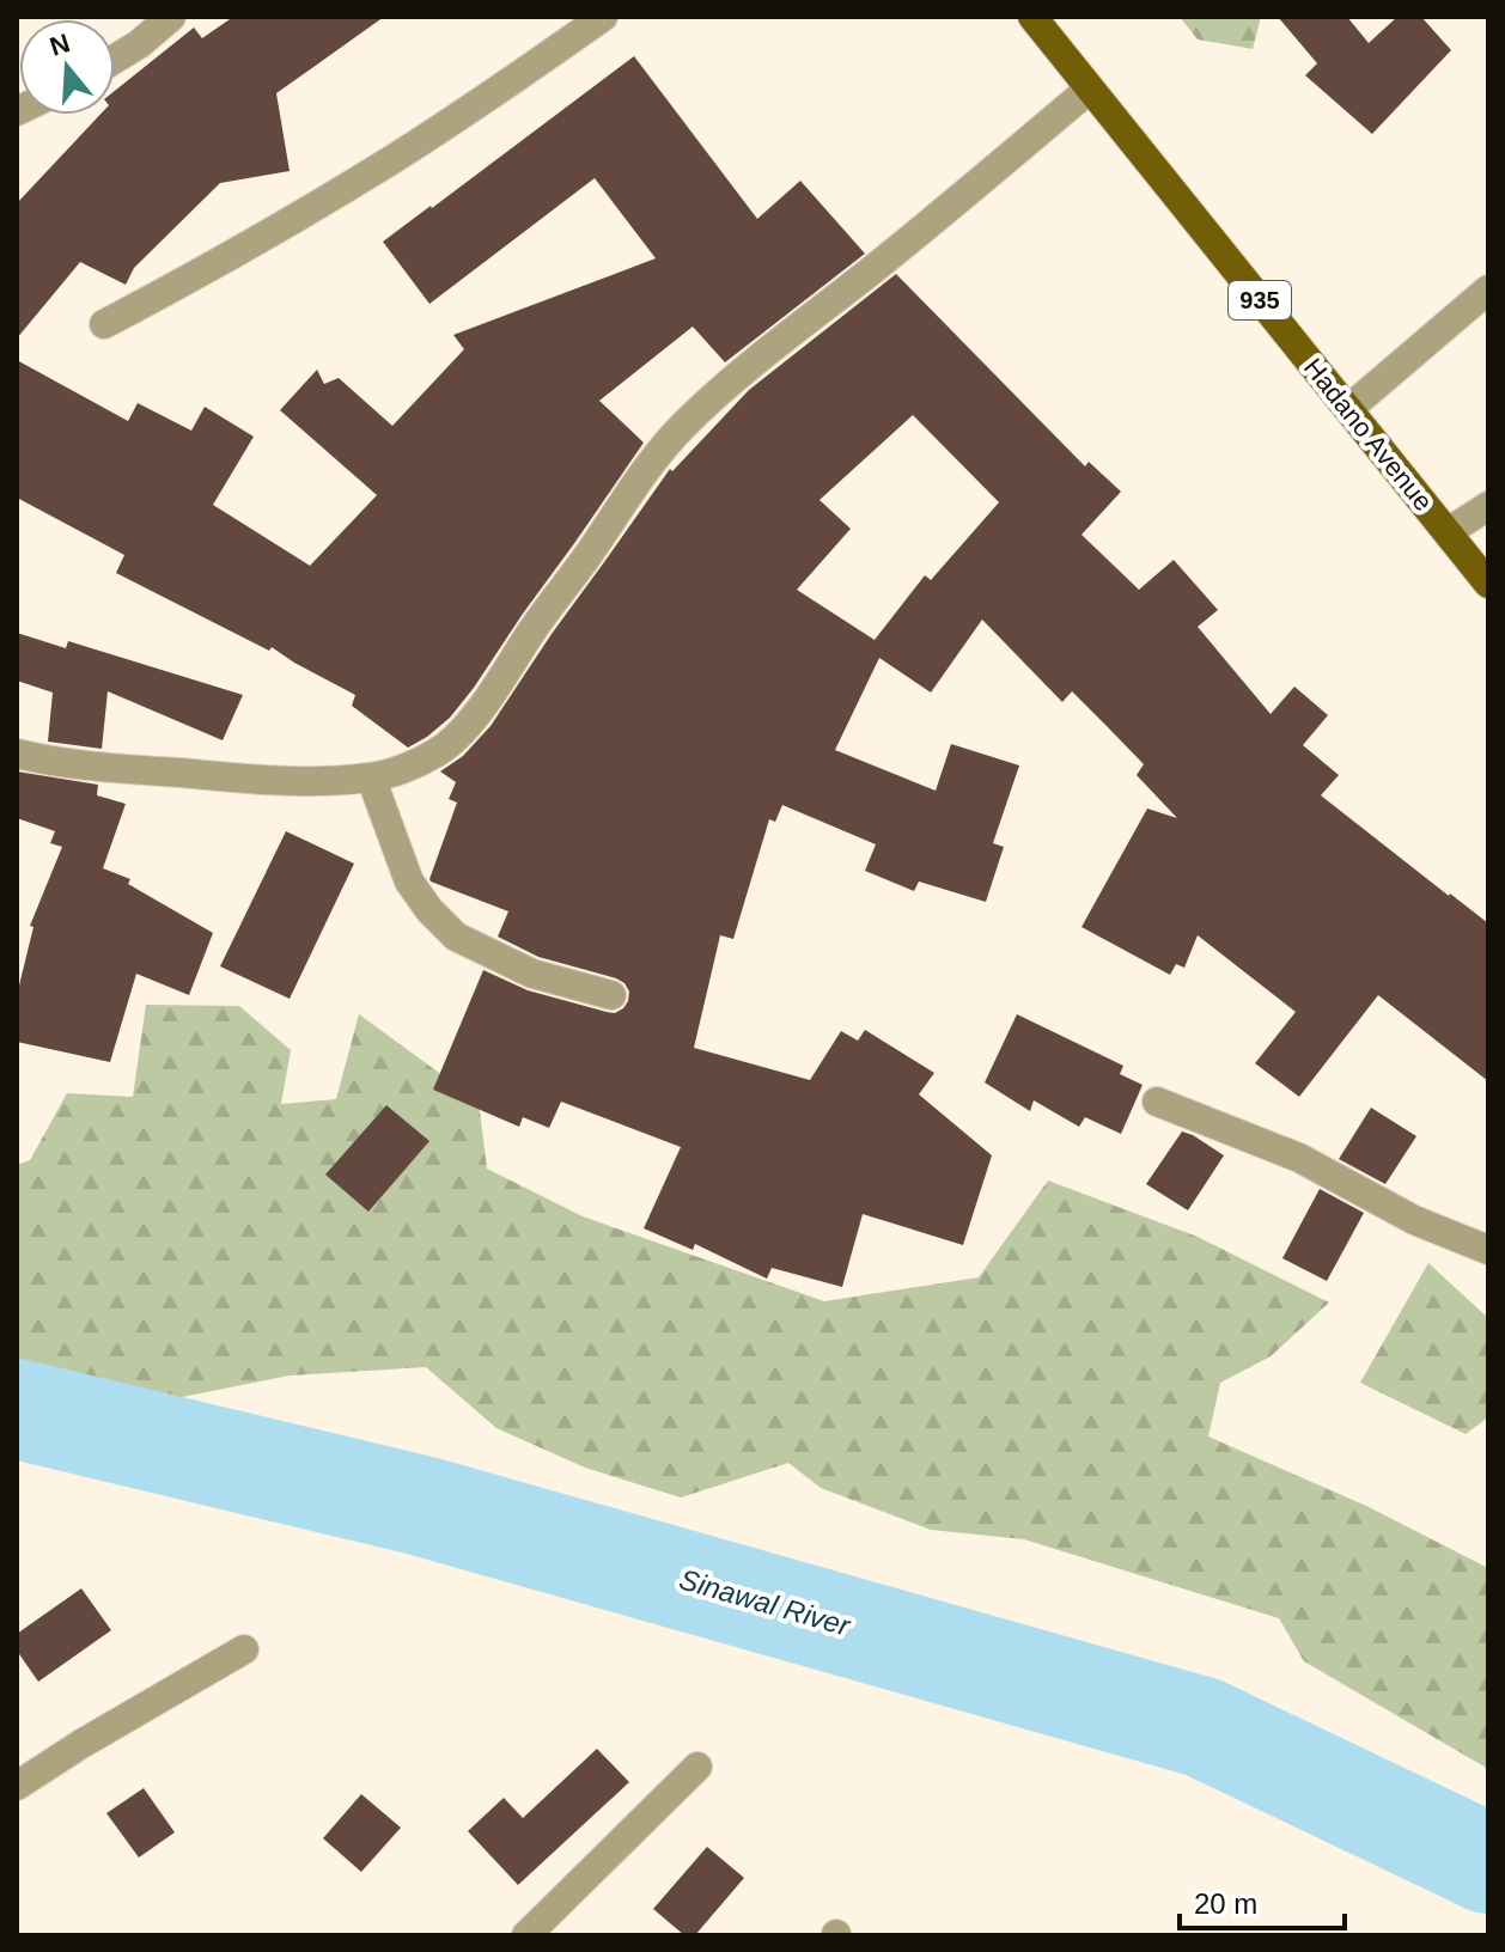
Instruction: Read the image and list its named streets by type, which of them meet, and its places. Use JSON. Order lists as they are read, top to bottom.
{
  "streets": {
    "main road": ["935", "Hadano Avenue"]
  },
  "water": ["Sinawal River"],
  "scale_bar": "20 m",
  "north": "top"
}
